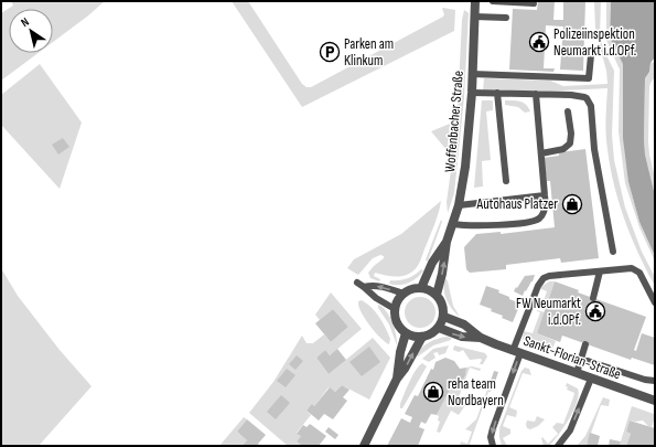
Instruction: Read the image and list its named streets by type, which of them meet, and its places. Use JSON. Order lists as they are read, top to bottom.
{
  "streets": {
    "street": ["Woffenbacher Straße", "Sankt-Florian-Straße"]
  },
  "crossings": [
    ["Woffenbacher Straße", "Sankt-Florian-Straße"]
  ],
  "places": {
    "public building": ["Polizeiinspektion Neumarkt i.d.OPf.", "FW Neumarkt i.d.OPf."],
    "parking": ["Parken am Klinkum"],
    "shop": ["Autohaus Platzer", "reha team Nordbayern"]
  },
  "north": "top left"
}
